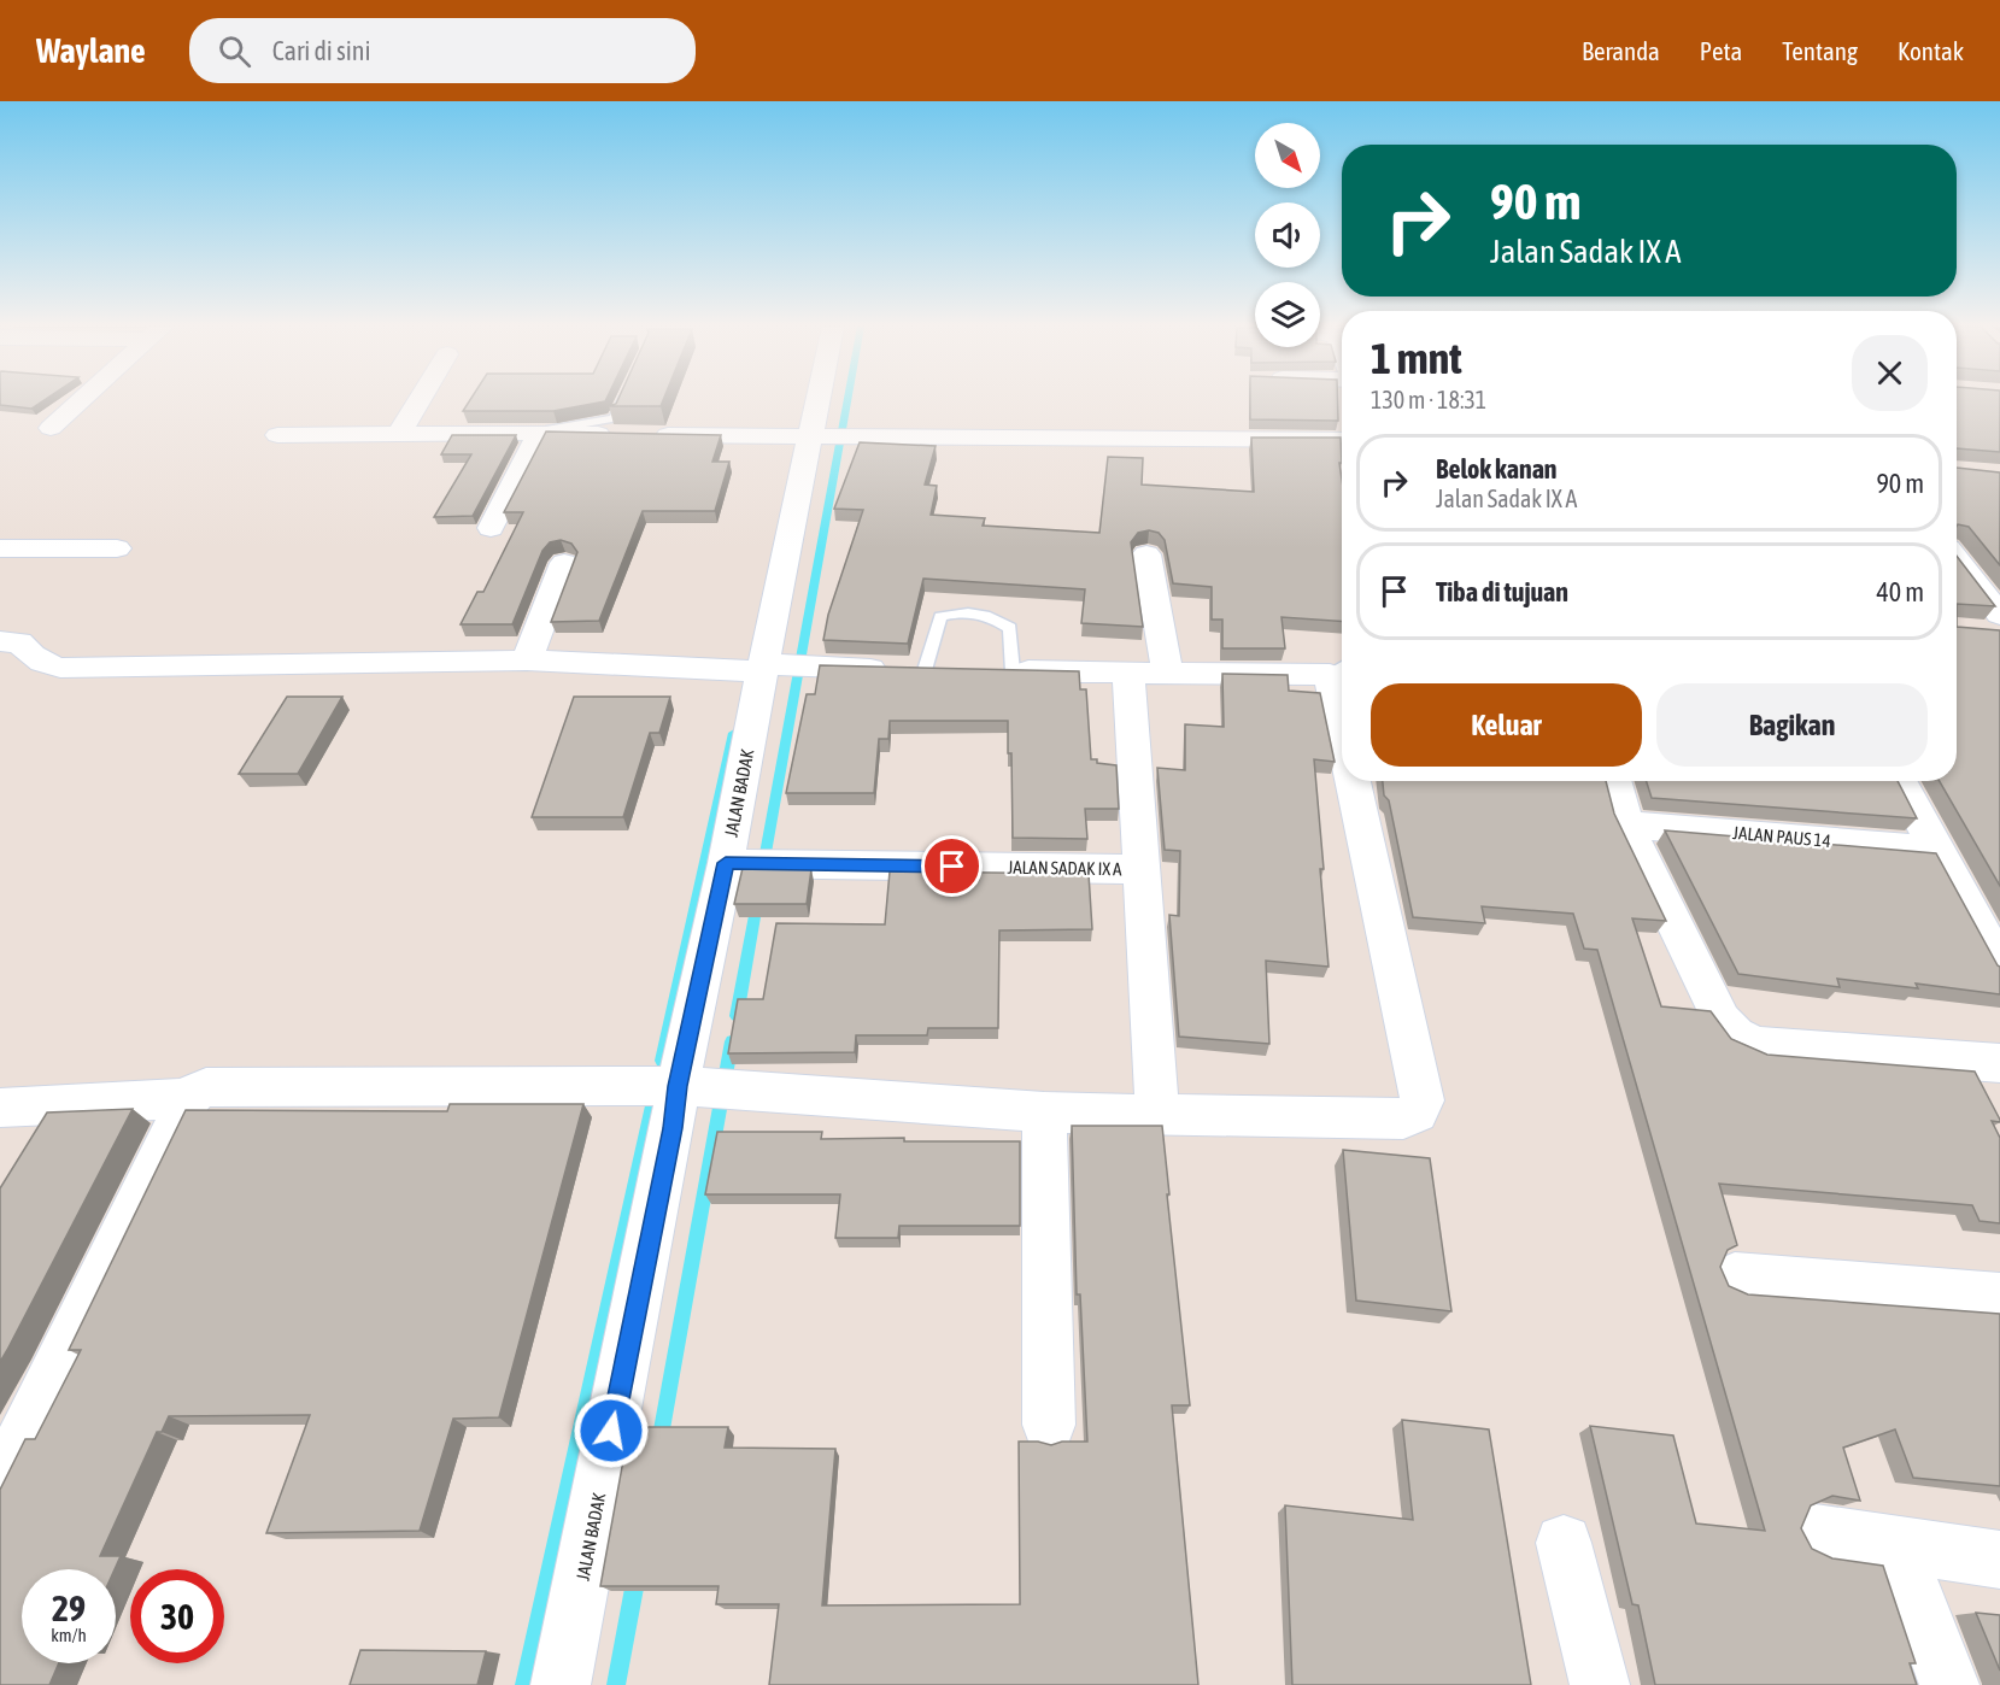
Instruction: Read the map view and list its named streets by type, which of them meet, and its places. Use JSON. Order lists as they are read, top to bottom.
{
  "streets": {
    "street": ["JALAN BADAK", "JALAN PAUS 14", "JALAN SADAK IX A"]
  },
  "crossings": [
    ["JALAN BADAK", "JALAN SADAK IX A"]
  ],
  "north": "bottom right",
  "page": {
    "header": "Waylane",
    "search": "Cari di sini",
    "nav": [
      "Beranda",
      "Peta",
      "Tentang",
      "Kontak"
    ],
    "turn": ["90 m", "Jalan Sadak IX A"],
    "heading": ["1 mnt", "130 m · 18:31"],
    "list": [
      {
        "name": "Belok kanan",
        "note": "Jalan Sadak IX A",
        "value": "90 m"
      },
      {
        "name": "Tiba di tujuan",
        "value": "40 m"
      }
    ],
    "buttons": ["Keluar", "Bagikan"],
    "speed": "29 km/h",
    "limit": "30"
  }
}
